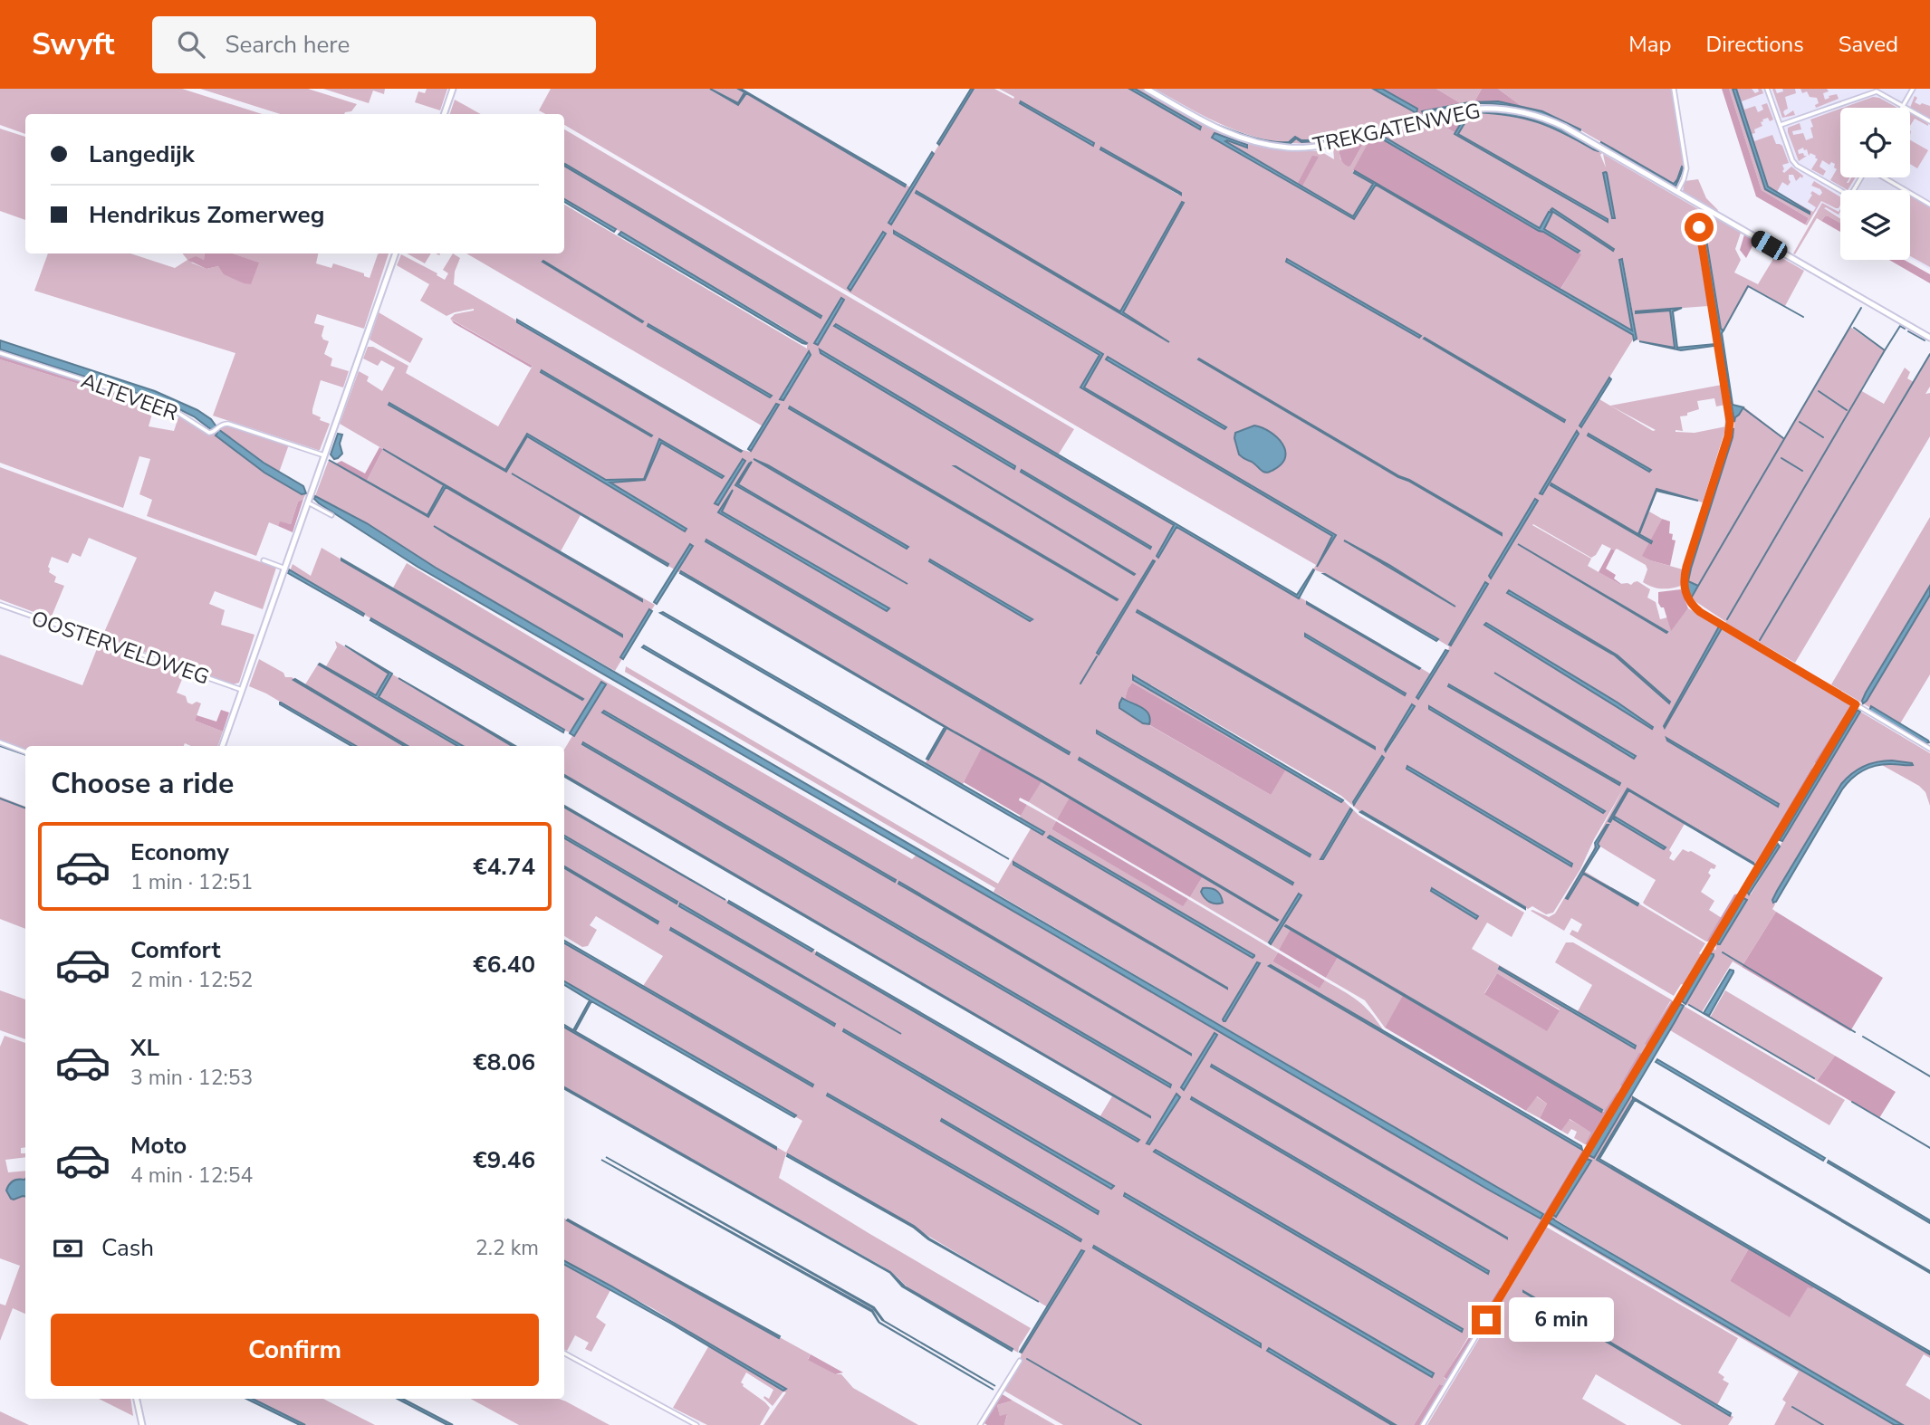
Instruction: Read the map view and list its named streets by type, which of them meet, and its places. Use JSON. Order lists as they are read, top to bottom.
{
  "streets": {
    "street": ["TREKGATENWEG", "ALTEVEER", "OOSTERVELDWEG"]
  },
  "page": {
    "header": "Swyft",
    "search": "Search here",
    "nav": ["Map", "Directions", "Saved"],
    "banner": ["Langedijk", "Hendrikus Zomerweg"],
    "heading": "Choose a ride",
    "list": [
      {
        "name": "Economy",
        "note": "1 min · 12:51",
        "value": "€4.74"
      },
      {
        "name": "Comfort",
        "note": "2 min · 12:52",
        "value": "€6.40"
      },
      {
        "name": "XL",
        "note": "3 min · 12:53",
        "value": "€8.06"
      },
      {
        "name": "Moto",
        "note": "4 min · 12:54",
        "value": "€9.46"
      }
    ],
    "pay": ["Cash", "2.2 km"],
    "bubble": "6 min",
    "buttons": "Confirm"
  }
}
